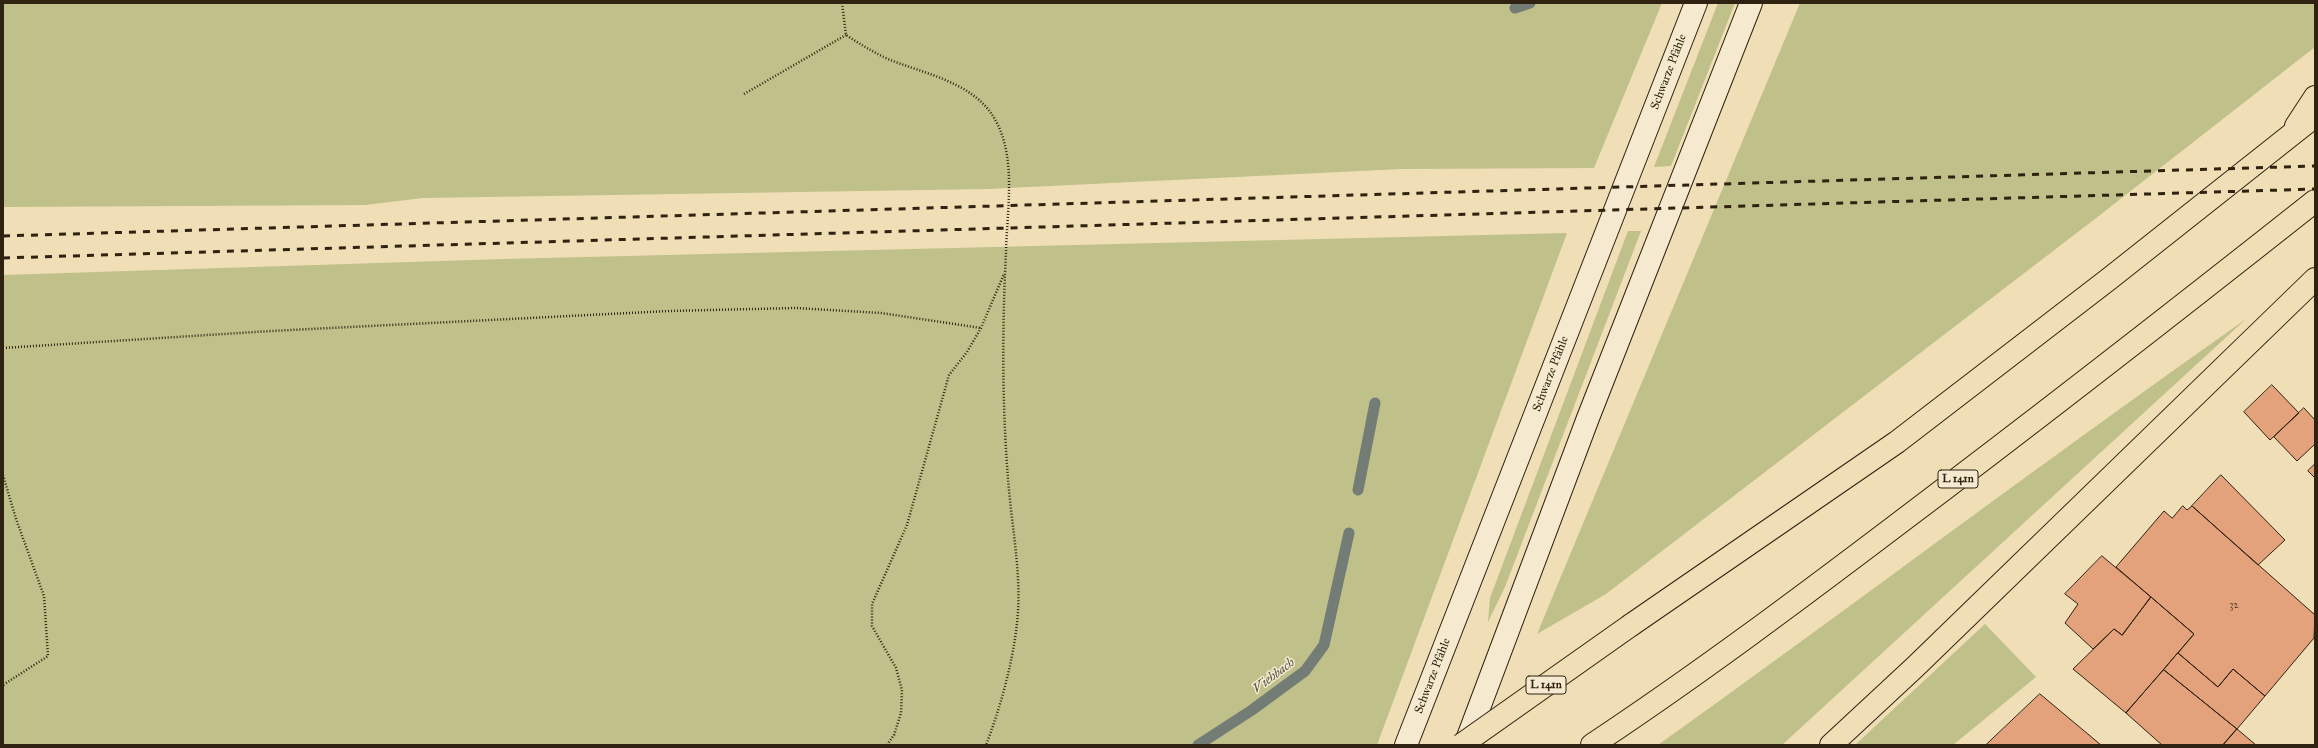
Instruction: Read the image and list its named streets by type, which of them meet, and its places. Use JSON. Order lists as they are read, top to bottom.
{
  "streets": {
    "highway": ["L 141n"],
    "main road": ["Schwarze Pfähle"]
  },
  "water": ["Viehbach"],
  "house_numbers": ["32"]
}
